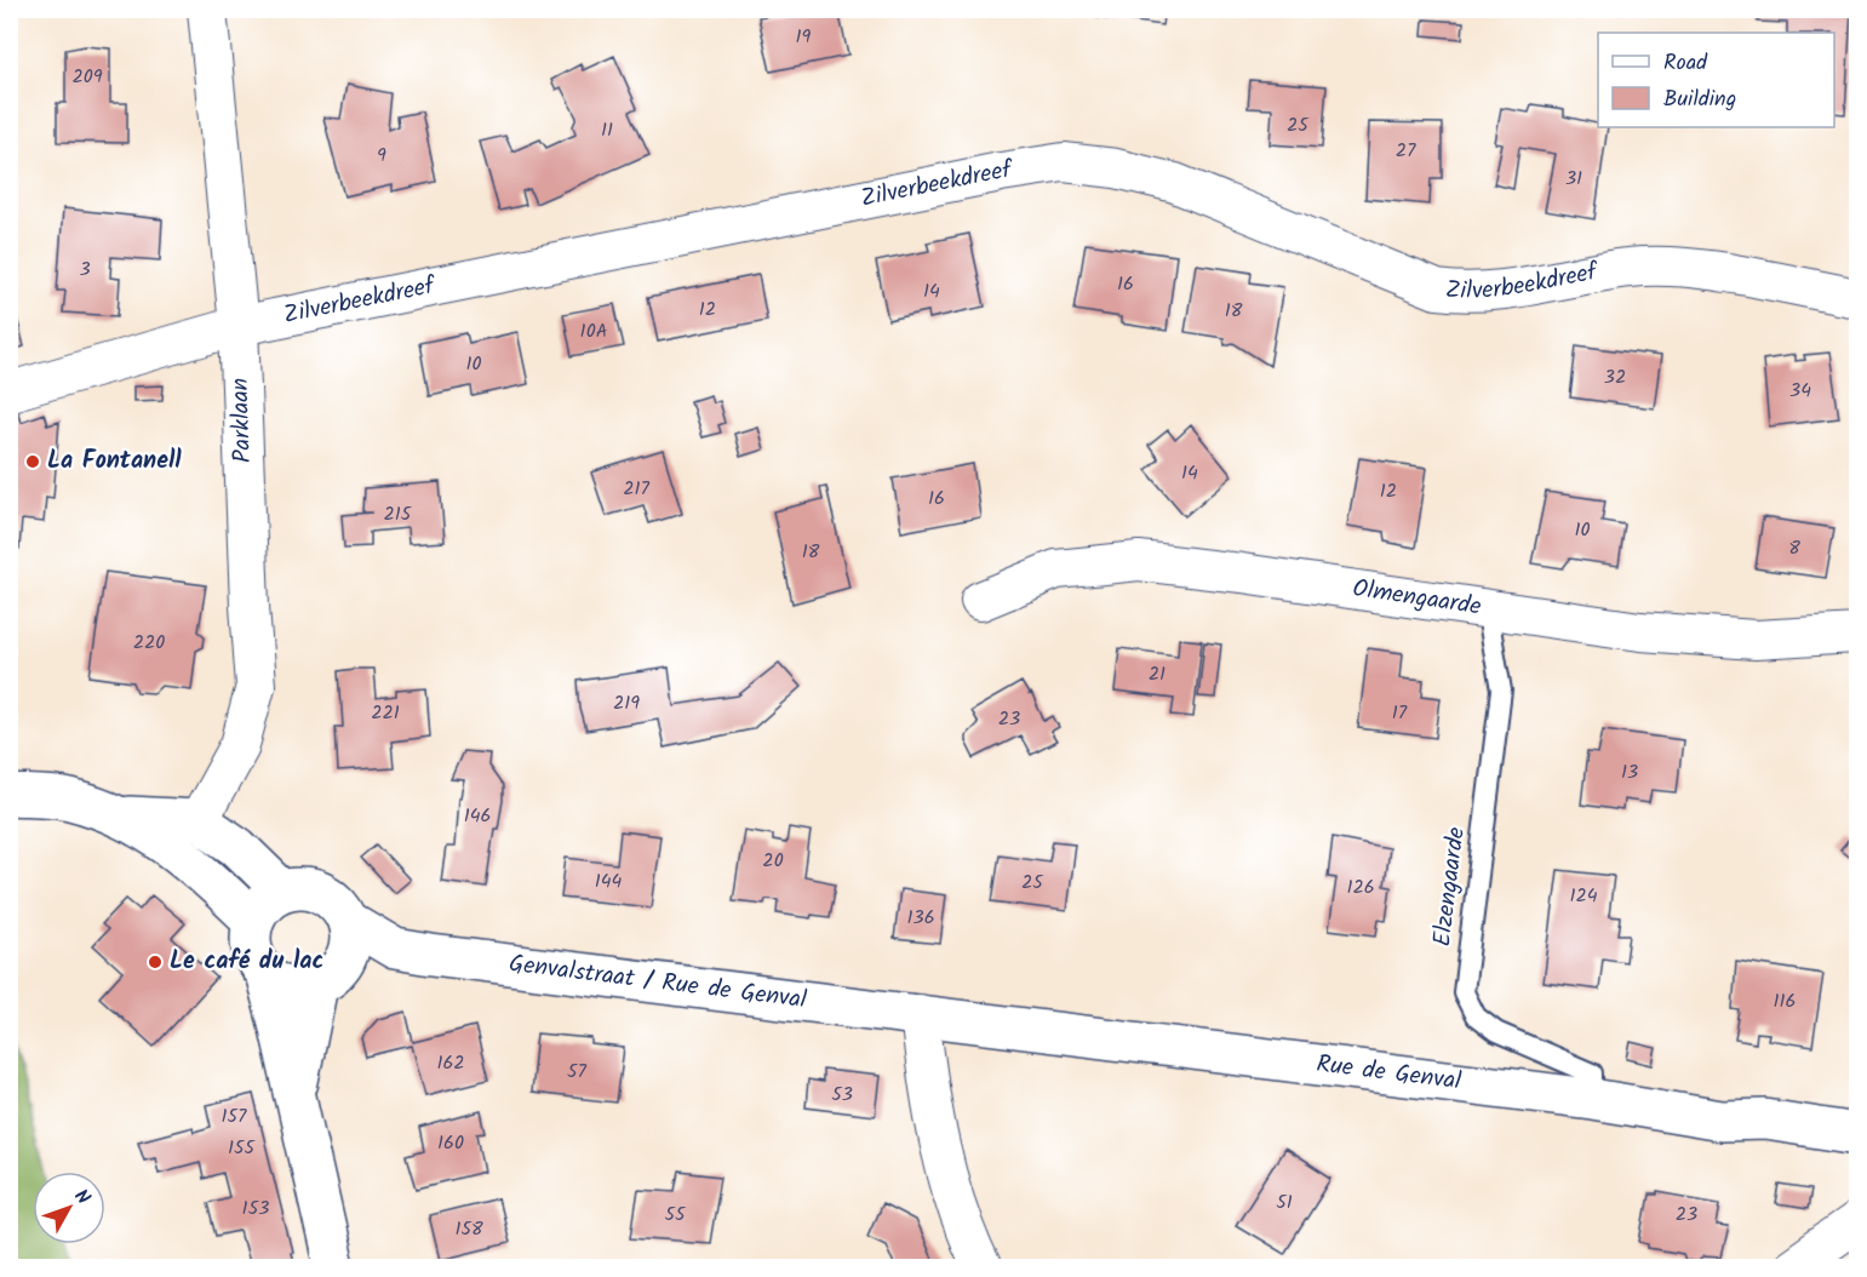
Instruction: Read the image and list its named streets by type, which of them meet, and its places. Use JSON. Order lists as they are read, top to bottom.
{
  "streets": {
    "street": [
      "Zilverbeekdreef",
      "Parklaan",
      "Olmengaarde",
      "Genvalstraat / Rue de Genval",
      "Rue de Genval"
    ],
    "lane": ["Elzengaarde"]
  },
  "crossings": [
    ["Zilverbeekdreef", "Parklaan"],
    ["Olmengaarde", "Elzengaarde"],
    ["Elzengaarde", "Rue de Genval"],
    ["Genvalstraat / Rue de Genval", "Rue de Genval"]
  ],
  "places": ["La Fontanell", "Le café du lac"],
  "house_numbers": [
    "19",
    "209",
    "25",
    "11",
    "27",
    "9",
    "31",
    "3",
    "16",
    "14",
    "12",
    "18",
    "10A",
    "10",
    "32",
    "34",
    "14",
    "217",
    "12",
    "16",
    "215",
    "10",
    "8",
    "18",
    "220",
    "21",
    "219",
    "221",
    "17",
    "23",
    "13",
    "146",
    "20",
    "144",
    "25",
    "126",
    "124",
    "136",
    "116",
    "162",
    "57",
    "53",
    "157",
    "160",
    "155",
    "51",
    "153",
    "55",
    "23",
    "158"
  ],
  "legend": ["Road", "Building"],
  "north": "top right"
}
